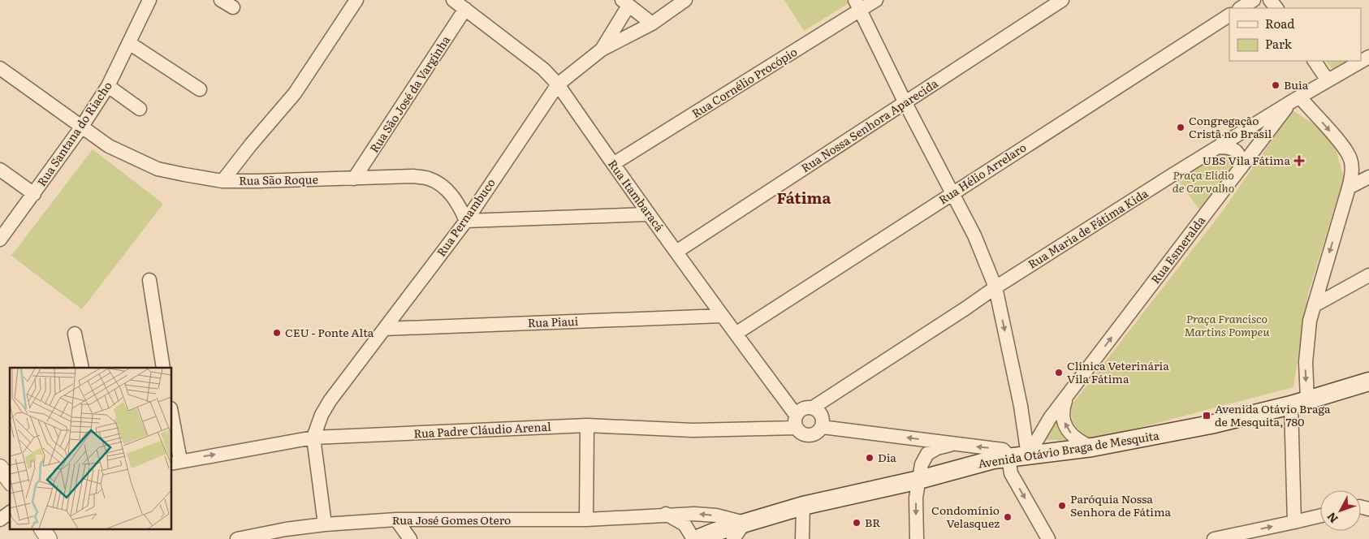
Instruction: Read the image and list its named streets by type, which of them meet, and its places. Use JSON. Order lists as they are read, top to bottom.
{
  "streets": {
    "main road": ["Avenida Otávio Braga de Mesquita"],
    "street": [
      "Rua Cornélio Procópio",
      "Rua São José da Varginha",
      "Rua Nossa Senhora Aparecida",
      "Rua Santana do Riacho",
      "Rua Hélio Arrelaro",
      "Rua São Roque",
      "Rua Itambaracá",
      "Rua Pernambuco",
      "Rua Maria de Fátima Kida",
      "Rua Esmeralda",
      "Rua Piaui",
      "Rua Padre Cláudio Arenal",
      "Rua José Gomes Otero"
    ]
  },
  "crossings": [
    ["Rua Cornélio Procópio", "Rua Itambaracá"],
    ["Rua São José da Varginha", "Rua São Roque"],
    ["Rua São José da Varginha", "Rua Itambaracá"],
    ["Rua Nossa Senhora Aparecida", "Rua Itambaracá"],
    ["Rua Santana do Riacho", "Rua São Roque"],
    ["Rua Hélio Arrelaro", "Rua Itambaracá"],
    ["Rua São Roque", "Rua Pernambuco"],
    ["Rua Itambaracá", "Rua Pernambuco"],
    ["Rua Itambaracá", "Rua Maria de Fátima Kida"],
    ["Rua Itambaracá", "Rua Piaui"],
    ["Rua Itambaracá", "Rua Padre Cláudio Arenal"],
    ["Rua Pernambuco", "Rua Piaui"],
    ["Rua Pernambuco", "Rua Padre Cláudio Arenal"],
    ["Rua Maria de Fátima Kida", "Rua Esmeralda"],
    ["Rua Maria de Fátima Kida", "Rua Padre Cláudio Arenal"],
    ["Rua Esmeralda", "Avenida Otávio Braga de Mesquita"],
    ["Avenida Otávio Braga de Mesquita", "Rua José Gomes Otero"]
  ],
  "one_way": ["Rua Esmeralda"],
  "districts": ["Fátima"],
  "parks": ["Praça Elídio de Carvalho", "Praça Francisco Martins Pompeu"],
  "places": {
    "other": [
      "Buia",
      "Congregação Cristã no Brasil",
      "CEU - Ponte Alta",
      "Clínica Veterinária Vila Fátima",
      "Dia",
      "Paróquia Nossa Senhora de Fátima",
      "Condomínio Velasquez",
      "BR"
    ],
    "health": ["UBS Vila Fátima"],
    "transit": ["Avenida Otávio Braga de Mesquita, 780"]
  },
  "legend": ["Road", "Park"],
  "north": "bottom left"
}
